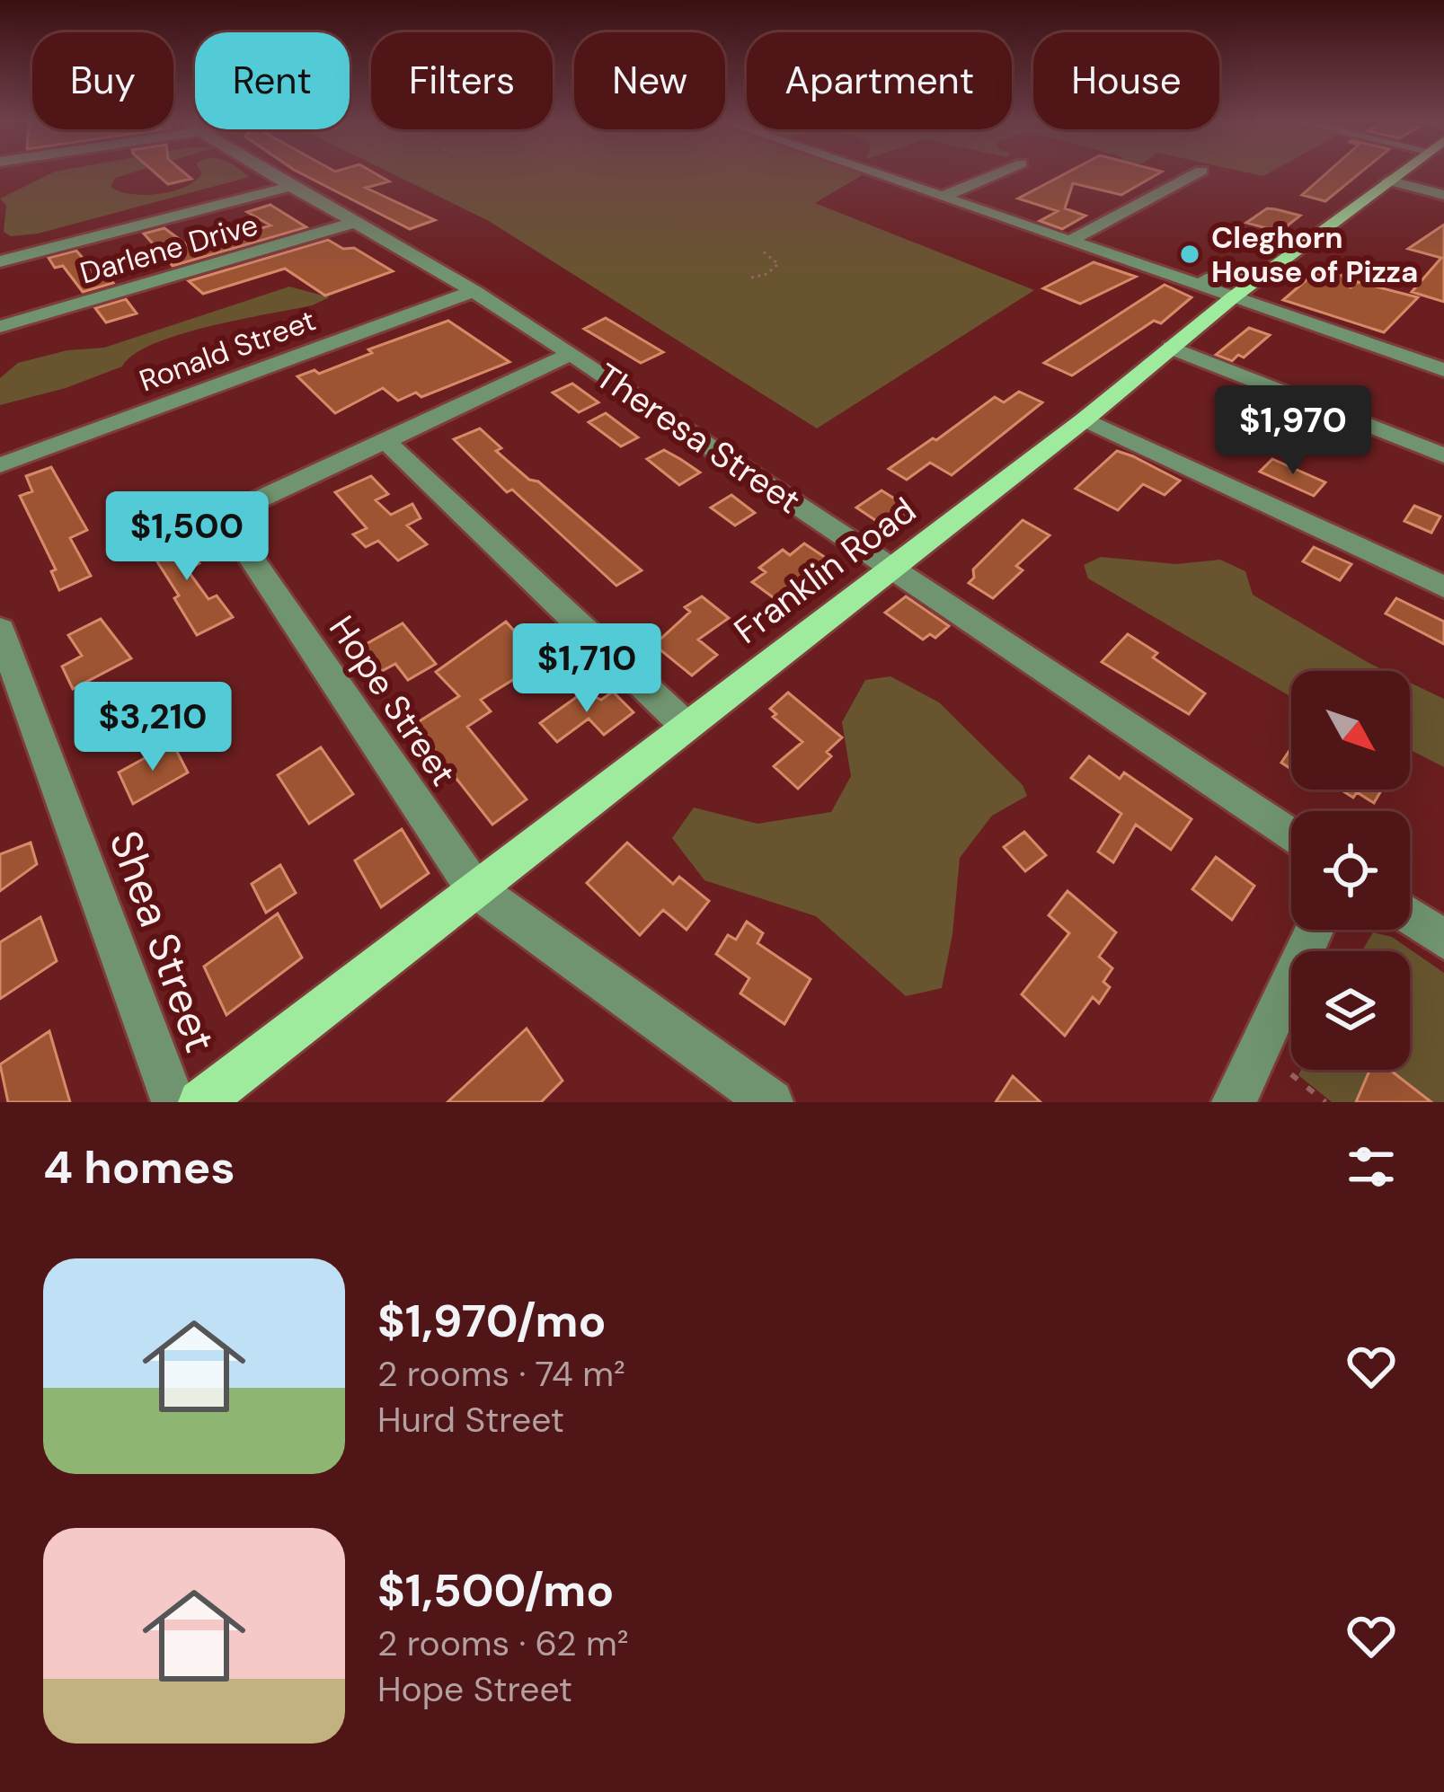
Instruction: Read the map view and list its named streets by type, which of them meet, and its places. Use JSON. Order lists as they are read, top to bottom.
{
  "streets": {
    "main road": ["Franklin Road"],
    "street": [
      "Darlene Drive",
      "Ronald Street",
      "Theresa Street",
      "Hope Street",
      "Shea Street"
    ]
  },
  "crossings": [
    ["Darlene Drive", "Theresa Street"],
    ["Ronald Street", "Theresa Street"],
    ["Theresa Street", "Franklin Road"],
    ["Theresa Street", "Hope Street"],
    ["Franklin Road", "Hope Street"]
  ],
  "places": ["Cleghorn House of Pizza"],
  "north": "bottom right",
  "page": {
    "chip": [
      "Buy",
      "Rent",
      "Filters",
      "New",
      "Apartment",
      "House"
    ],
    "price": [
      "$1,970",
      "$1,500",
      "$1,710",
      "$3,210"
    ],
    "heading": "4 homes",
    "list": [
      {
        "name": "$1,970/mo",
        "note": "2 rooms · 74 m² · Hurd Street"
      },
      {
        "name": "$1,500/mo",
        "note": "2 rooms · 62 m² · Hope Street"
      }
    ]
  }
}
